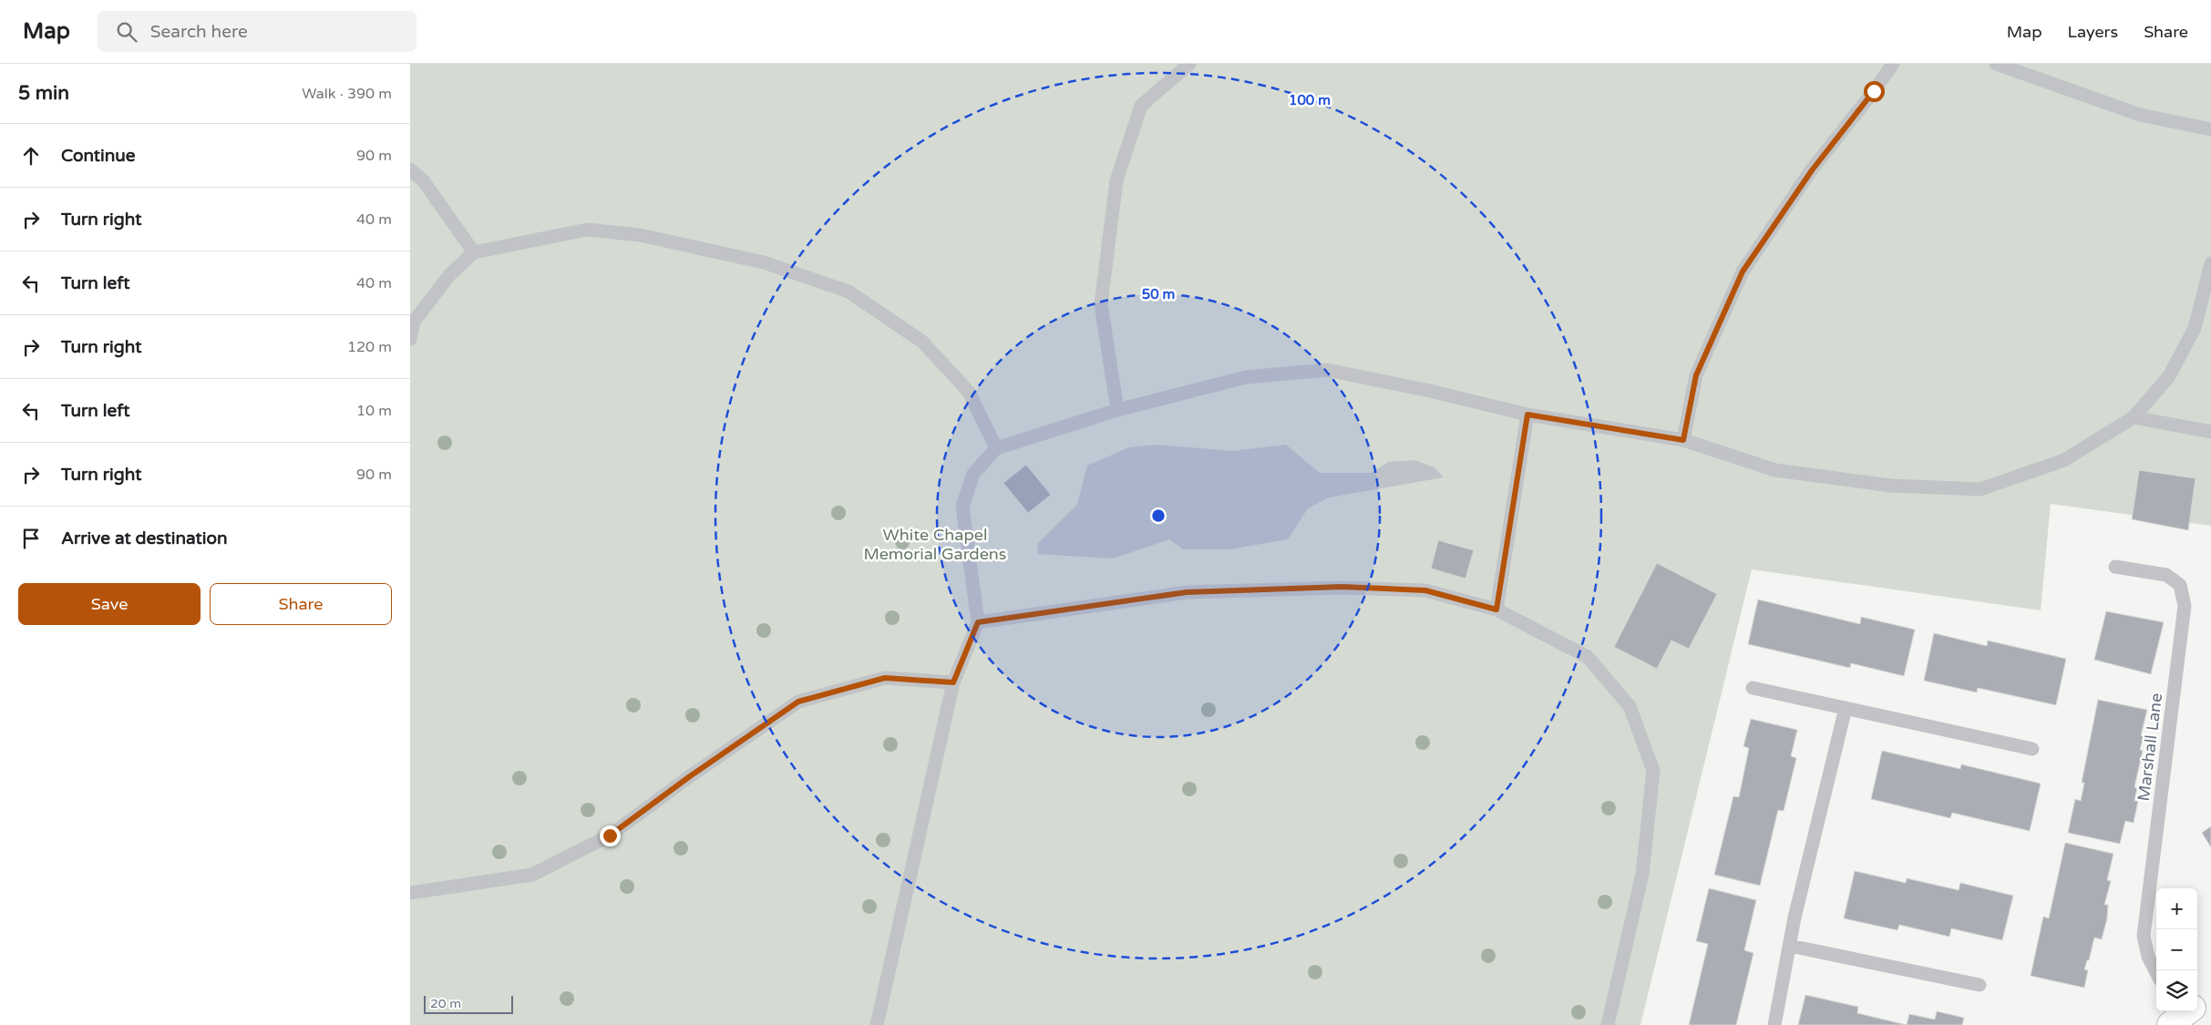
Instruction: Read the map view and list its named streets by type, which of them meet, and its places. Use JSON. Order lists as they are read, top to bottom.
{
  "streets": {
    "lane": ["Marshall Lane"]
  },
  "parks": ["White Chapel Memorial Gardens"],
  "scale_bar": "20 m",
  "page": {
    "header": "Map",
    "search": "Search here",
    "nav": ["Map", "Layers", "Share"],
    "heading": ["5 min", "Walk · 390 m"],
    "list": [
      ["Continue", "90 m"],
      ["Turn right", "40 m"],
      ["Turn left", "40 m"],
      ["Turn right", "120 m"],
      ["Turn left", "10 m"],
      ["Turn right", "90 m"],
      "Arrive at destination"
    ],
    "buttons": ["Save", "Share"],
    "map_buttons": ["+", "−"],
    "scale": "20 m"
  },
  "rings": ["100 m", "50 m"]
}
